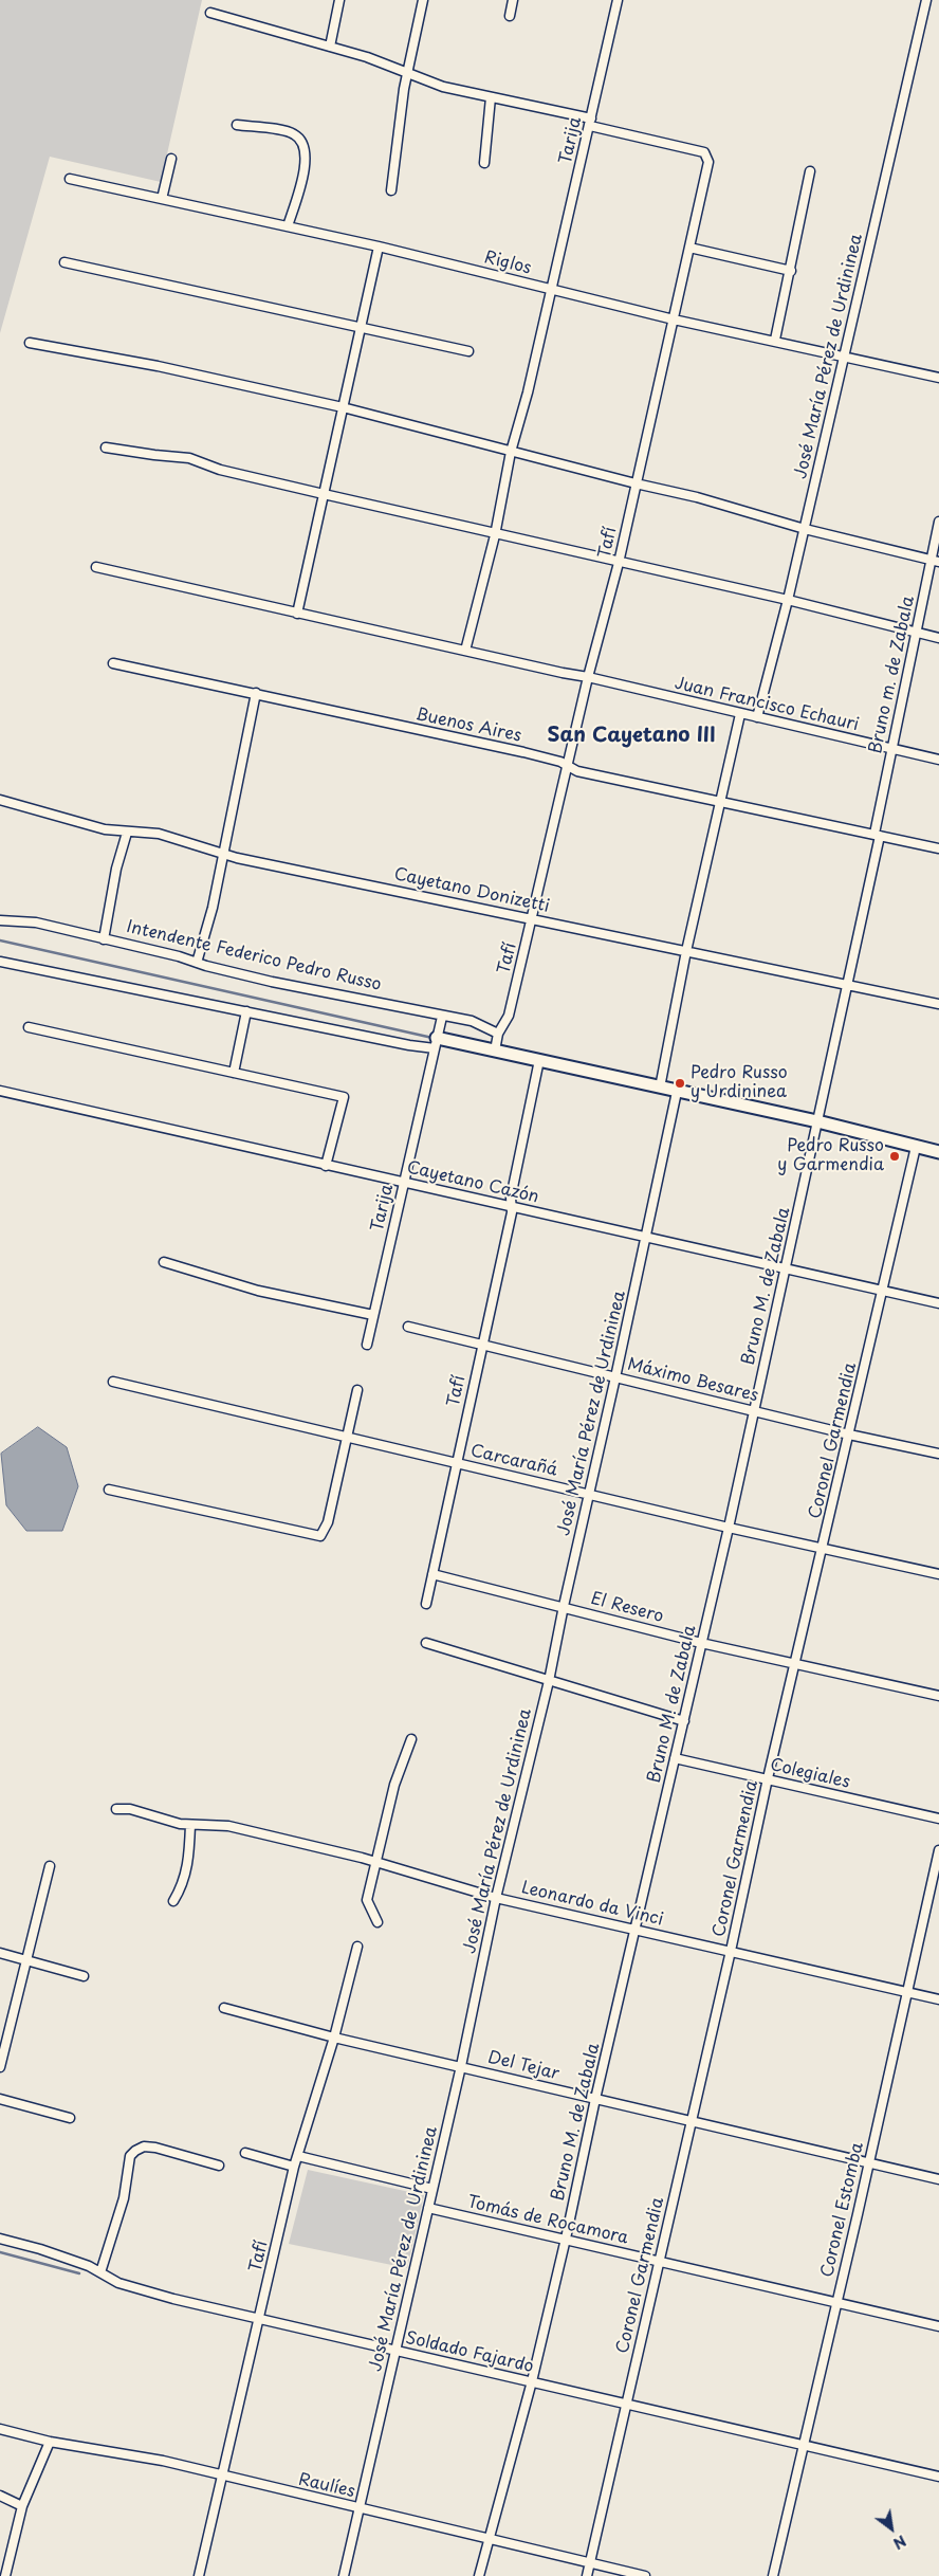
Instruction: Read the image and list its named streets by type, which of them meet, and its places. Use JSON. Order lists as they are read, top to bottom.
{
  "streets": {
    "street": [
      "Tarija",
      "Riglos",
      "José María Pérez de Urdininea",
      "Tafí",
      "Bruno m. de Zabala",
      "Juan Francisco Echauri",
      "Buenos Aires",
      "Cayetano Donizetti",
      "Intendente Federico Pedro Russo",
      "Cayetano Cazón",
      "Bruno M. de Zabala",
      "Máximo Besares",
      "Coronel Garmendia",
      "Carcarañá",
      "El Resero",
      "Colegiales",
      "Leonardo da Vinci",
      "Del Tejar",
      "Coronel Estomba",
      "Tomás de Rocamora",
      "Soldado Fajardo",
      "Raulíes"
    ]
  },
  "crossings": [
    ["Tarija", "Riglos"],
    ["Tarija", "Tafí"],
    ["Tarija", "Juan Francisco Echauri"],
    ["Tarija", "Intendente Federico Pedro Russo"],
    ["Tarija", "Cayetano Cazón"],
    ["Riglos", "José María Pérez de Urdininea"],
    ["Riglos", "Tafí"],
    ["José María Pérez de Urdininea", "Juan Francisco Echauri"],
    ["José María Pérez de Urdininea", "Cayetano Cazón"],
    ["José María Pérez de Urdininea", "Máximo Besares"],
    ["José María Pérez de Urdininea", "Carcarañá"],
    ["José María Pérez de Urdininea", "El Resero"],
    ["José María Pérez de Urdininea", "Leonardo da Vinci"],
    ["José María Pérez de Urdininea", "Del Tejar"],
    ["José María Pérez de Urdininea", "Tomás de Rocamora"],
    ["José María Pérez de Urdininea", "Soldado Fajardo"],
    ["José María Pérez de Urdininea", "Raulíes"],
    ["Tafí", "Juan Francisco Echauri"],
    ["Tafí", "Buenos Aires"],
    ["Tafí", "Cayetano Donizetti"],
    ["Tafí", "Intendente Federico Pedro Russo"],
    ["Tafí", "Cayetano Cazón"],
    ["Tafí", "Máximo Besares"],
    ["Tafí", "Carcarañá"],
    ["Tafí", "El Resero"],
    ["Tafí", "Del Tejar"],
    ["Tafí", "Soldado Fajardo"],
    ["Tafí", "Raulíes"],
    ["Bruno m. de Zabala", "Juan Francisco Echauri"],
    ["Bruno m. de Zabala", "Buenos Aires"],
    ["Bruno m. de Zabala", "Bruno M. de Zabala"],
    ["Buenos Aires", "Bruno M. de Zabala"],
    ["Cayetano Donizetti", "Bruno M. de Zabala"],
    ["Cayetano Cazón", "Bruno M. de Zabala"],
    ["Cayetano Cazón", "Coronel Garmendia"],
    ["Bruno M. de Zabala", "Máximo Besares"],
    ["Bruno M. de Zabala", "Carcarañá"],
    ["Bruno M. de Zabala", "El Resero"],
    ["Bruno M. de Zabala", "Colegiales"],
    ["Bruno M. de Zabala", "Leonardo da Vinci"],
    ["Bruno M. de Zabala", "Del Tejar"],
    ["Bruno M. de Zabala", "Tomás de Rocamora"],
    ["Bruno M. de Zabala", "Soldado Fajardo"],
    ["Bruno M. de Zabala", "Raulíes"],
    ["Máximo Besares", "Coronel Garmendia"],
    ["Coronel Garmendia", "Carcarañá"],
    ["Coronel Garmendia", "El Resero"],
    ["Coronel Garmendia", "Colegiales"],
    ["Coronel Garmendia", "Leonardo da Vinci"],
    ["Coronel Garmendia", "Del Tejar"],
    ["Coronel Garmendia", "Tomás de Rocamora"],
    ["Coronel Garmendia", "Soldado Fajardo"],
    ["Coronel Garmendia", "Raulíes"],
    ["Leonardo da Vinci", "Coronel Estomba"],
    ["Del Tejar", "Coronel Estomba"],
    ["Coronel Estomba", "Tomás de Rocamora"],
    ["Coronel Estomba", "Soldado Fajardo"]
  ],
  "districts": ["San Cayetano III"],
  "places": ["Pedro Russo y Urdininea", "Pedro Russo y Garmendia"],
  "north": "bottom right"
}
